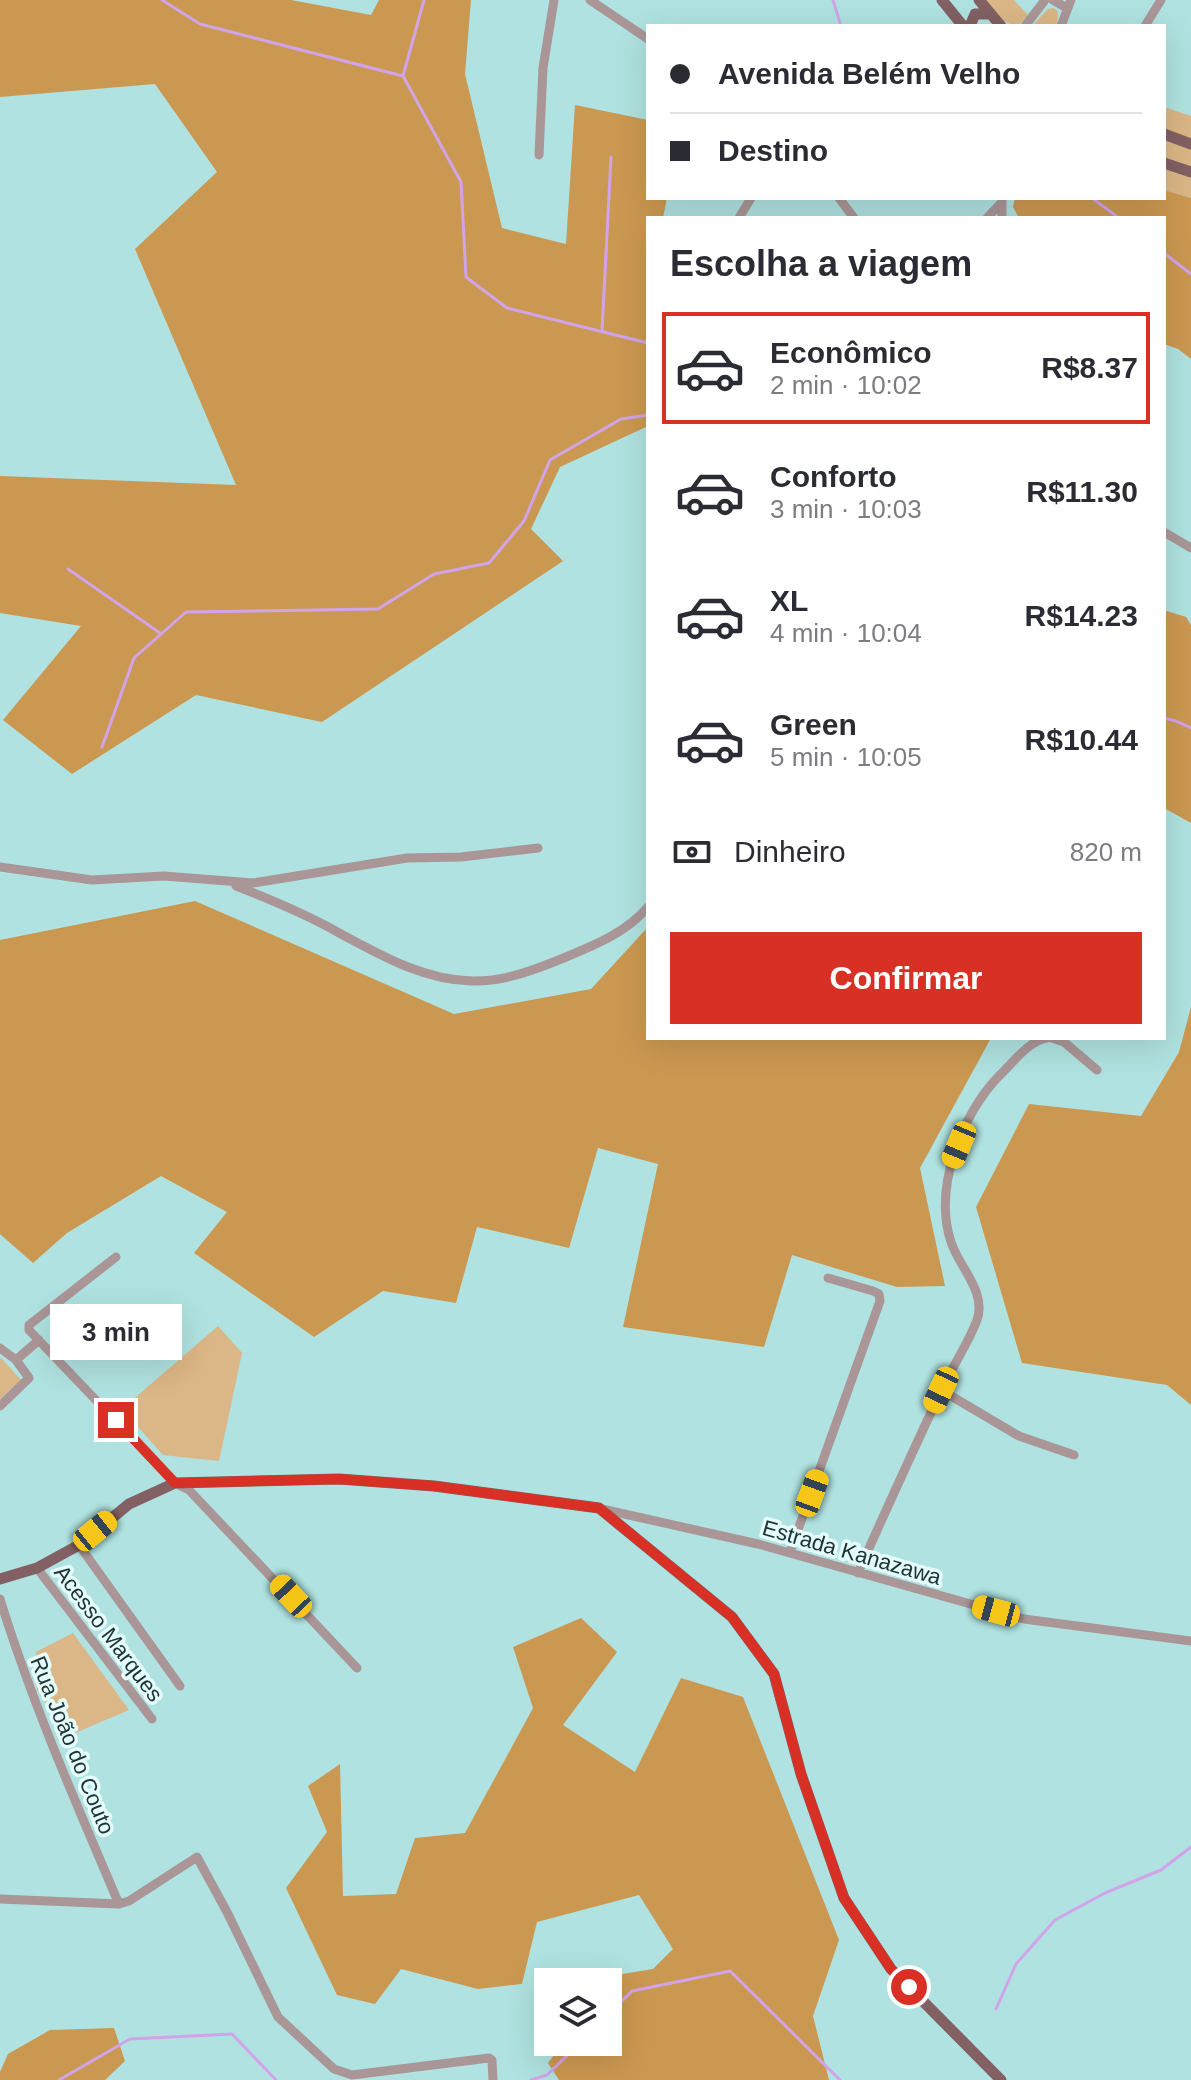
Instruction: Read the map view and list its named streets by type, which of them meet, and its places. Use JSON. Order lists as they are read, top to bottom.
{
  "streets": {
    "street": ["Estrada Kanazawa", "Acesso Marques", "Rua João do Couto"]
  },
  "page": {
    "banner": ["Avenida Belém Velho", "Destino"],
    "heading": "Escolha a viagem",
    "list": [
      {
        "name": "Econômico",
        "note": "2 min · 10:02",
        "value": "R$8.37"
      },
      {
        "name": "Conforto",
        "note": "3 min · 10:03",
        "value": "R$11.30"
      },
      {
        "name": "XL",
        "note": "4 min · 10:04",
        "value": "R$14.23"
      },
      {
        "name": "Green",
        "note": "5 min · 10:05",
        "value": "R$10.44"
      }
    ],
    "pay": ["Dinheiro", "820 m"],
    "buttons": "Confirmar",
    "bubble": "3 min"
  }
}
